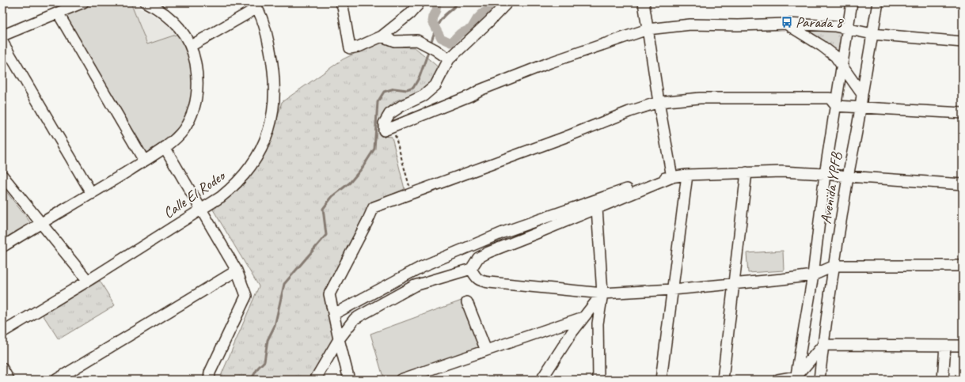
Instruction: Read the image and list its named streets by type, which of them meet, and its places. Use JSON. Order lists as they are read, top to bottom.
{
  "streets": {
    "street": ["Avenida YPFB", "Calle El Rodeo"]
  },
  "places": {
    "bus stop": ["Parada 8"]
  }
}
